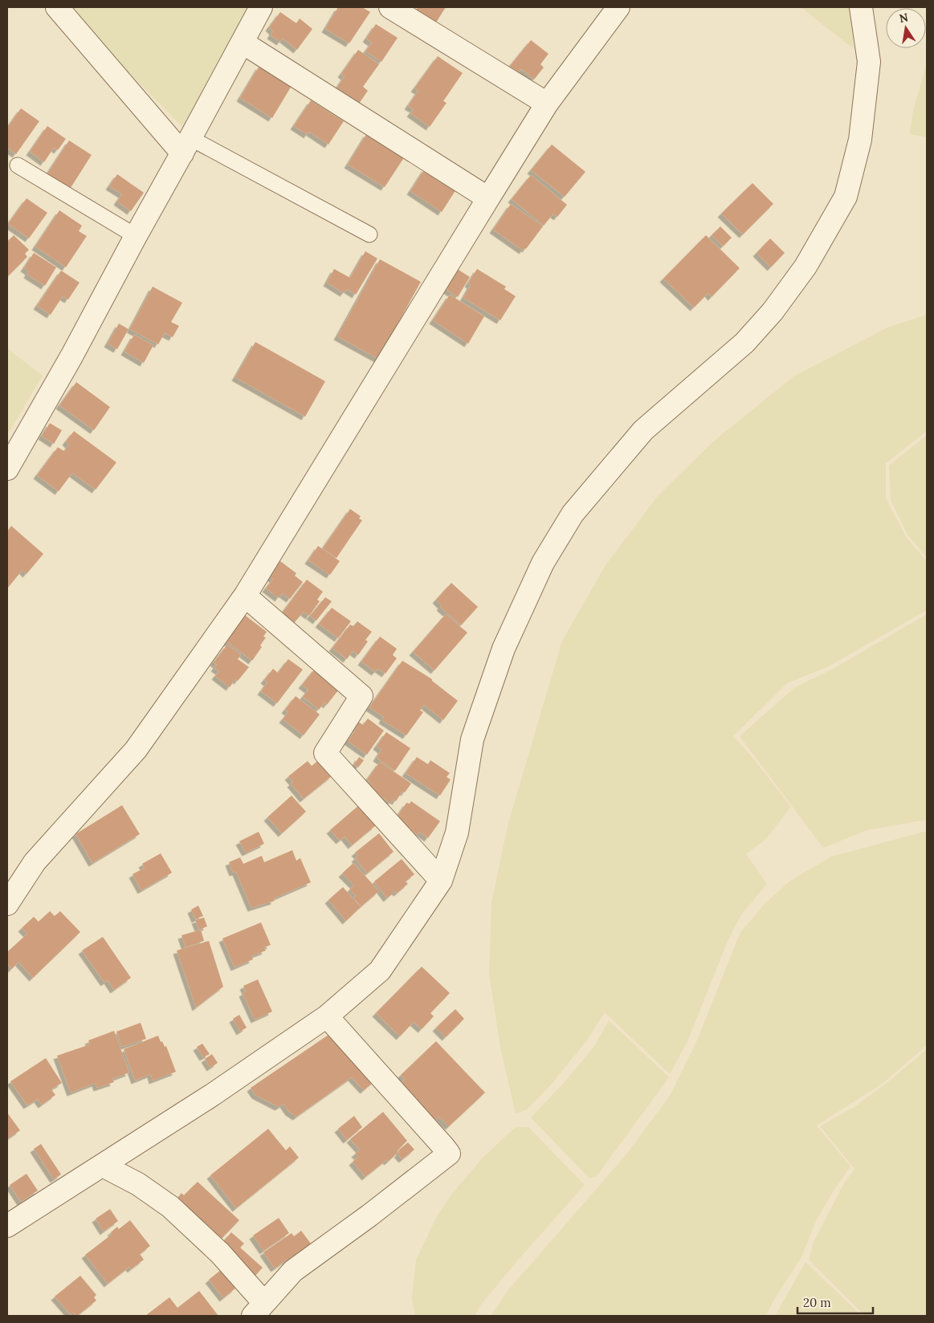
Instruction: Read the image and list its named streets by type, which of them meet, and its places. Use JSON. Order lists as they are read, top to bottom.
{
  "scale_bar": "20 m",
  "north": "top"
}
